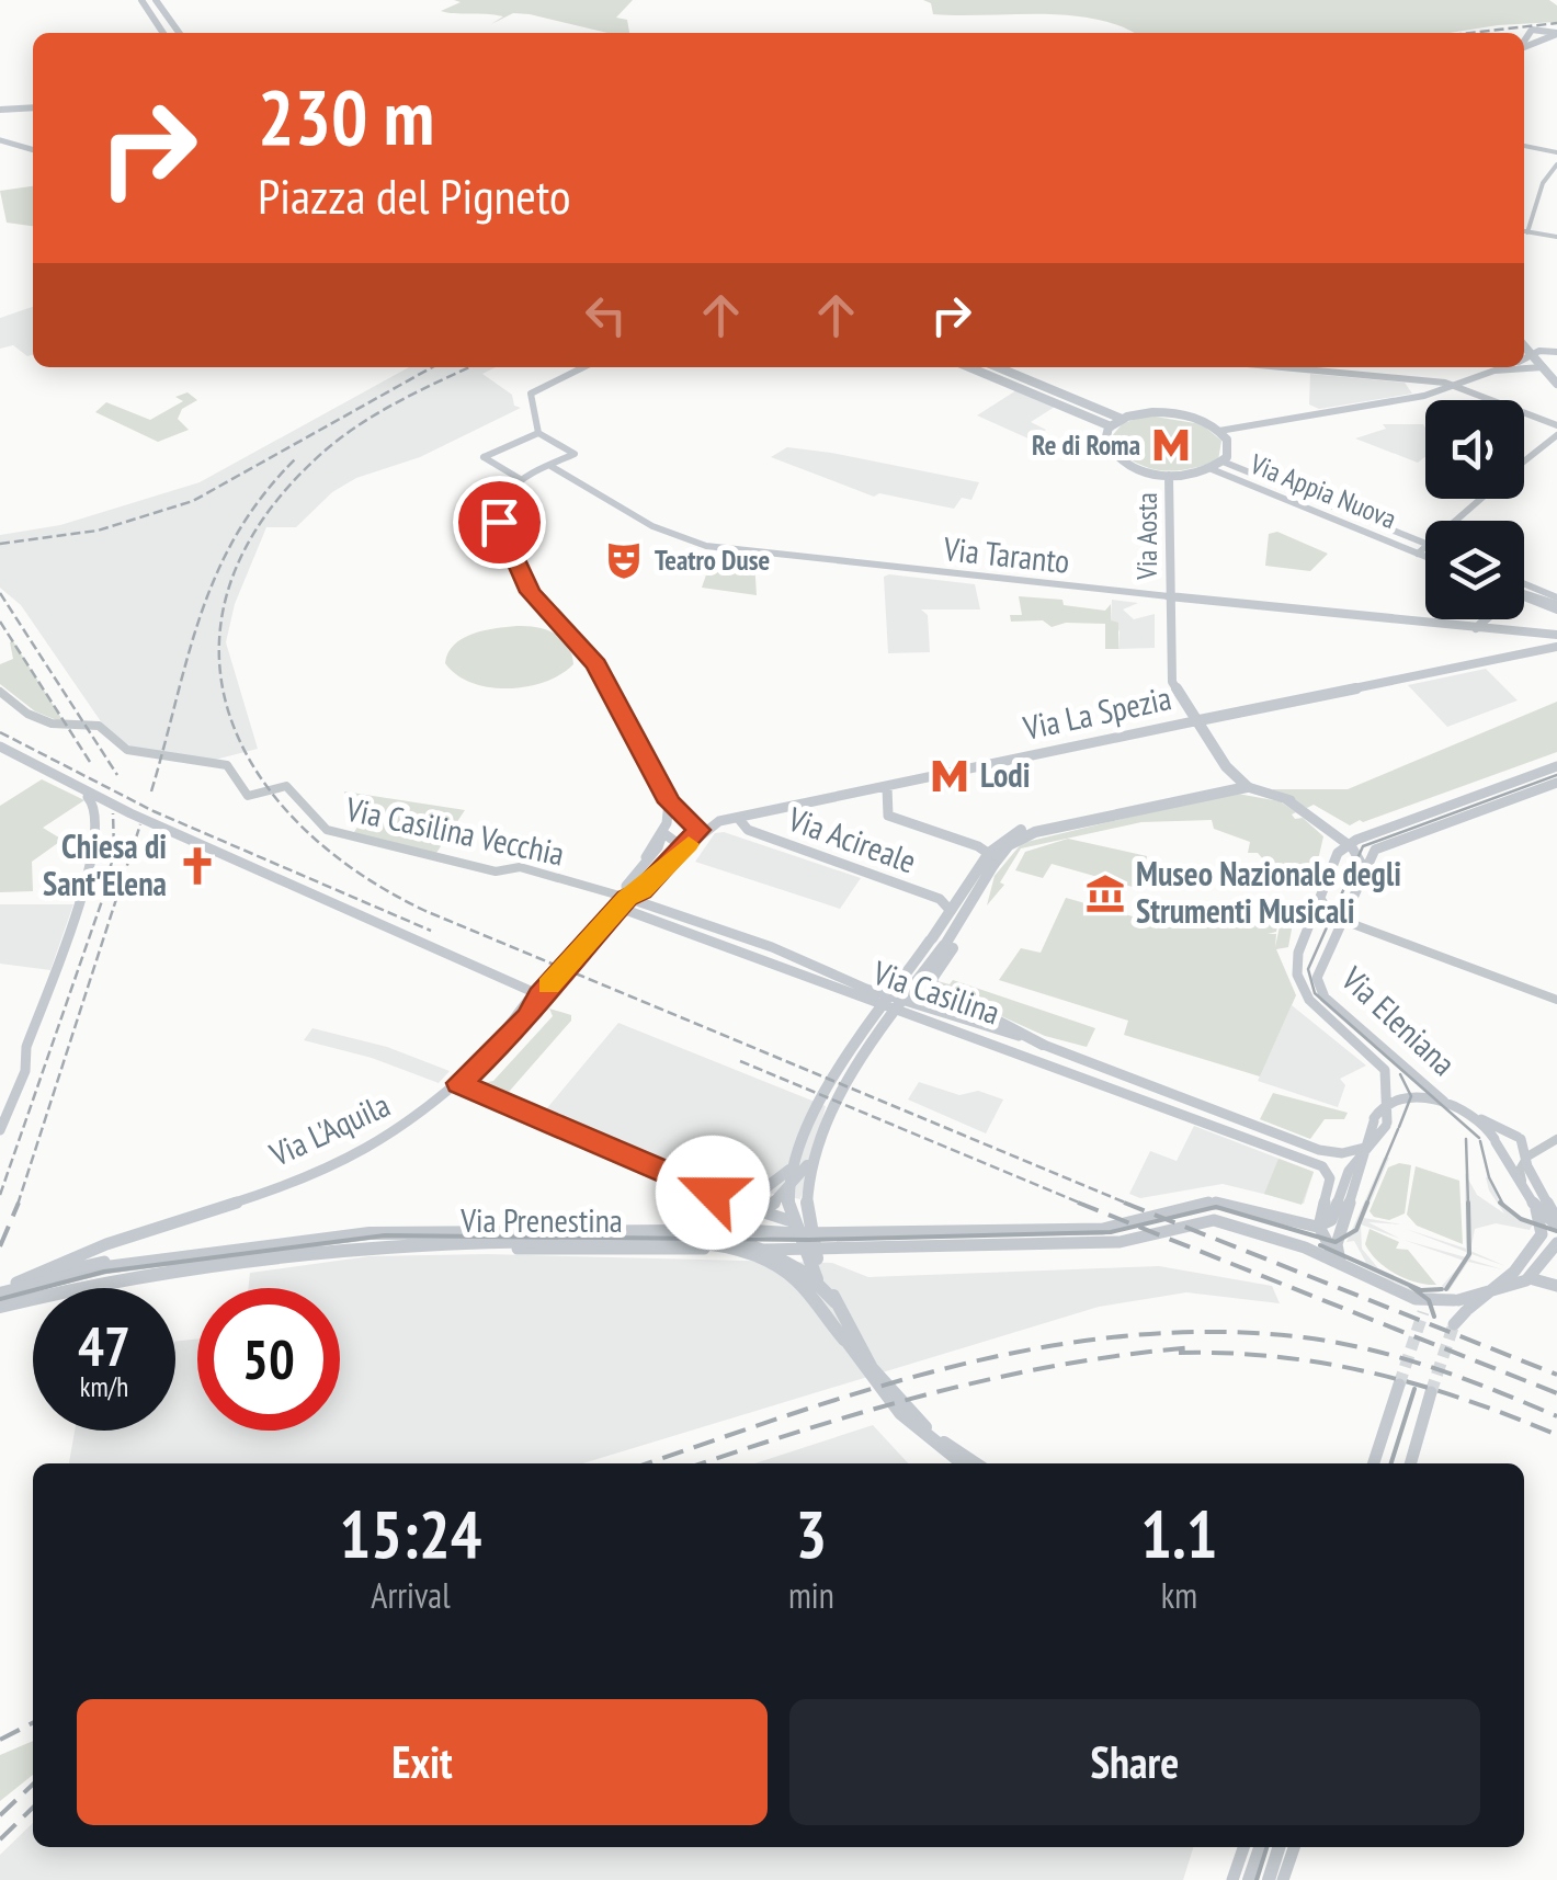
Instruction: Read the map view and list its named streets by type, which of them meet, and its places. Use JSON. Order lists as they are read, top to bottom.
{
  "streets": {
    "main road": [
      "Via Appia Nuova",
      "Via Aosta",
      "Via Taranto",
      "Via La Spezia",
      "Via Acireale",
      "Via Casilina",
      "Via Eleniana",
      "Via L'Aquila",
      "Via Prenestina"
    ],
    "street": ["Via Casilina Vecchia"]
  },
  "crossings": [
    ["Via Aosta", "Via Taranto"],
    ["Via Aosta", "Via La Spezia"],
    ["Via La Spezia", "Via Acireale"],
    ["Via Casilina Vecchia", "Via Casilina"],
    ["Via Casilina", "Via Eleniana"],
    ["Via Casilina", "Via Prenestina"],
    ["Via Eleniana", "Via Prenestina"],
    ["Via L'Aquila", "Via Prenestina"]
  ],
  "places": {
    "metro station": ["Re di Roma", "Lodi"],
    "theatre": ["Teatro Duse"],
    "church": ["Chiesa di Sant'Elena"],
    "museum": ["Museo Nazionale degli Strumenti Musicali"]
  },
  "page": {
    "turn": ["230 m", "Piazza del Pigneto"],
    "speed": "47 km/h",
    "limit": "50",
    "eta": [
      "15:24",
      "Arrival",
      "3",
      "min",
      "1.1",
      "km"
    ],
    "buttons": ["Exit", "Share"]
  }
}
